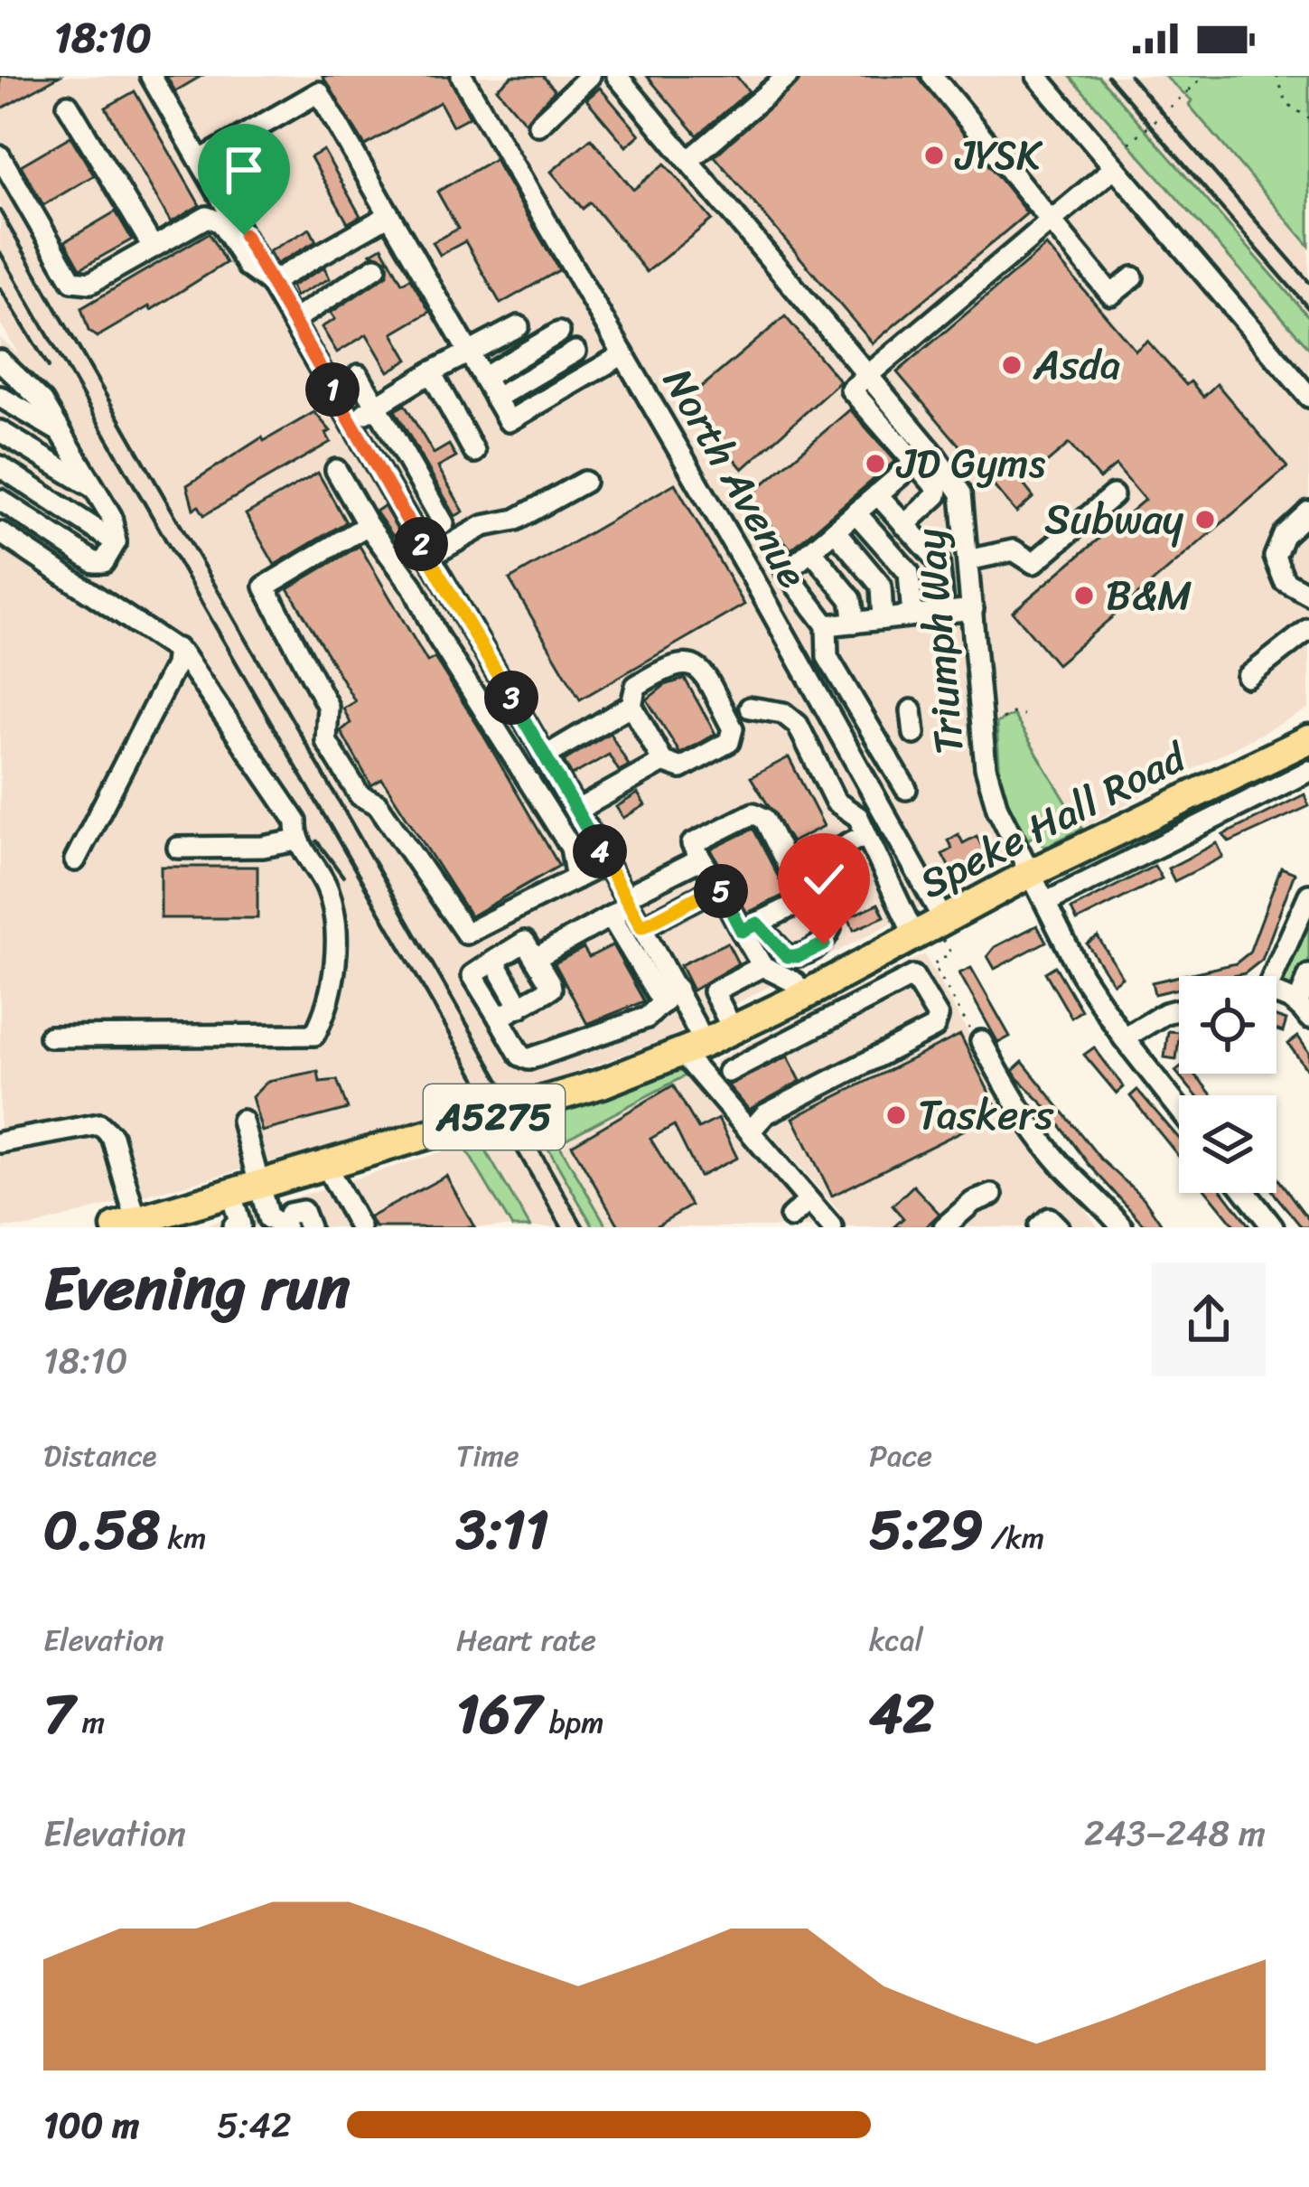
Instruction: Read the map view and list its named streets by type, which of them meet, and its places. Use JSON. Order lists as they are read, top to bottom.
{
  "streets": {
    "highway": ["Speke Hall Road", "A5275"],
    "street": ["North Avenue", "Triumph Way"]
  },
  "crossings": [
    ["North Avenue", "Speke Hall Road"],
    ["Triumph Way", "Speke Hall Road"]
  ],
  "places": [
    "JYSK",
    "Asda",
    "JD Gyms",
    "Subway",
    "B&M",
    "Taskers"
  ],
  "page": {
    "status": "18:10",
    "pins": [
      "1",
      "2",
      "3",
      "4",
      "5"
    ],
    "heading": ["Evening run", "18:10"],
    "stats": [
      ["Distance", "0.58 km"],
      ["Time", "3:11"],
      ["Pace", "5:29 /km"],
      ["Elevation", "7 m"],
      ["Heart rate", "167 bpm"],
      ["kcal", "42"]
    ],
    "chart": ["Elevation", "243–248 m"],
    "list": [
      {
        "name": "100 m",
        "note": "5:42"
      }
    ]
  }
}
